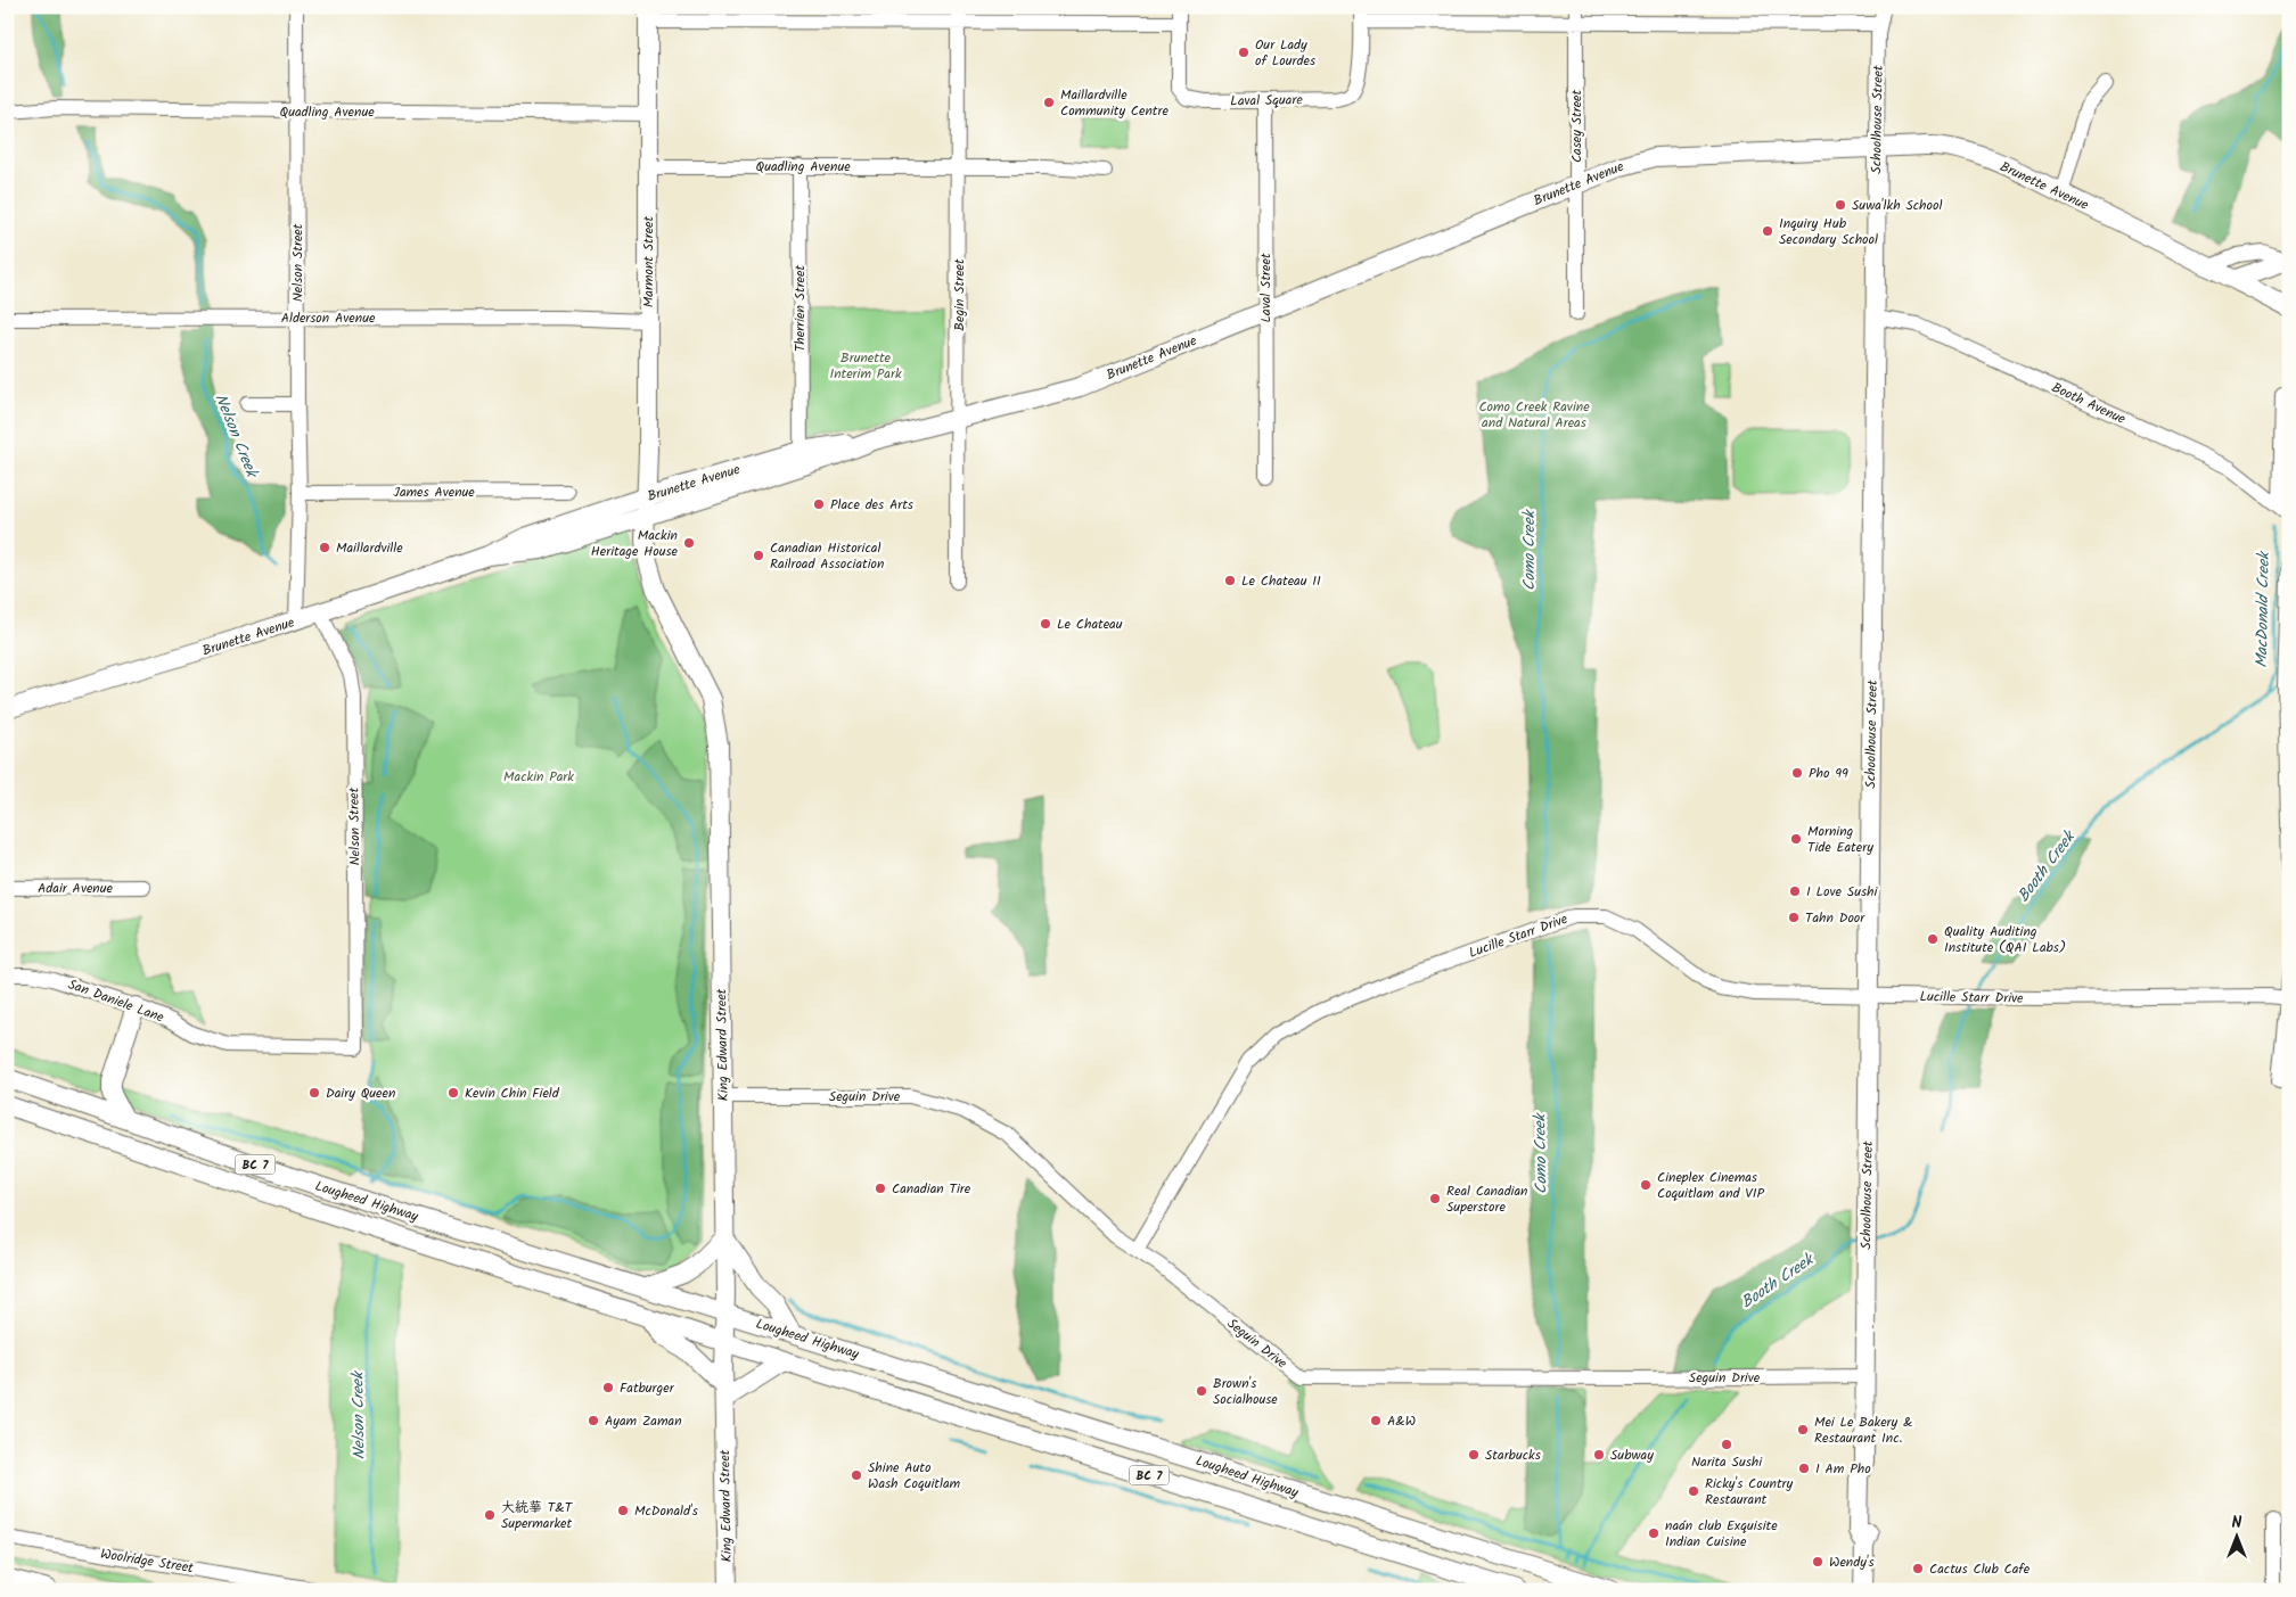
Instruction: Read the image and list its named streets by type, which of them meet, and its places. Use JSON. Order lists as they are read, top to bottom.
{
  "streets": {
    "main road": [
      "Schoolhouse Street",
      "Brunette Avenue",
      "Marmont Street",
      "King Edward Street",
      "BC 7",
      "Lougheed Highway"
    ],
    "street": [
      "Laval Square",
      "Quadling Avenue",
      "Casey Street",
      "Nelson Street",
      "Laval Street",
      "Begin Street",
      "Therrien Street",
      "Alderson Avenue",
      "Booth Avenue",
      "James Avenue",
      "Adair Avenue",
      "Lucille Starr Drive",
      "San Daniele Lane",
      "Seguin Drive",
      "Woolridge Street"
    ]
  },
  "crossings": [
    ["Laval Square", "Laval Street"],
    ["Quadling Avenue", "Marmont Street"],
    ["Quadling Avenue", "Nelson Street"],
    ["Quadling Avenue", "Begin Street"],
    ["Quadling Avenue", "Therrien Street"],
    ["Schoolhouse Street", "Brunette Avenue"],
    ["Schoolhouse Street", "Booth Avenue"],
    ["Schoolhouse Street", "Lucille Starr Drive"],
    ["Schoolhouse Street", "Seguin Drive"],
    ["Casey Street", "Brunette Avenue"],
    ["Brunette Avenue", "Marmont Street"],
    ["Brunette Avenue", "Nelson Street"],
    ["Brunette Avenue", "Laval Street"],
    ["Brunette Avenue", "Begin Street"],
    ["Brunette Avenue", "Therrien Street"],
    ["Brunette Avenue", "King Edward Street"],
    ["Marmont Street", "Alderson Avenue"],
    ["Marmont Street", "King Edward Street"],
    ["Nelson Street", "Alderson Avenue"],
    ["Nelson Street", "James Avenue"],
    ["Nelson Street", "San Daniele Lane"],
    ["Lucille Starr Drive", "Seguin Drive"],
    ["King Edward Street", "Seguin Drive"],
    ["King Edward Street", "Lougheed Highway"]
  ],
  "water": [
    "Nelson Creek",
    "Como Creek",
    "MacDonald Creek",
    "Booth Creek"
  ],
  "parks": ["Brunette Interim Park", "Como Creek Ravine and Natural Areas", "Mackin Park"],
  "places": [
    "Our Lady of Lourdes",
    "Maillardville Community Centre",
    "Suwa'lkh School",
    "Inquiry Hub Secondary School",
    "Place des Arts",
    "Mackin Heritage House",
    "Maillardville",
    "Canadian Historical Railroad Association",
    "Le Chateau II",
    "Le Chateau",
    "Pho 99",
    "Morning Tide Eatery",
    "I Love Sushi",
    "Tahn Door",
    "Quality Auditing Institute (QAI Labs)",
    "Dairy Queen",
    "Kevin Chin Field",
    "Cineplex Cinemas Coquitlam and VIP",
    "Canadian Tire",
    "Real Canadian Superstore",
    "Fatburger",
    "Brown's Socialhouse",
    "Ayam Zaman",
    "A&W",
    "Mei Le Bakery & Restaurant Inc.",
    "Narita Sushi",
    "Starbucks",
    "Subway",
    "I Am Pho",
    "Shine Auto Wash Coquitlam",
    "Ricky's Country Restaurant",
    "McDonald's",
    "大統華 T&T Supermarket",
    "naán club Exquisite Indian Cuisine",
    "Wendy's",
    "Cactus Club Cafe"
  ],
  "north": "top"
}
